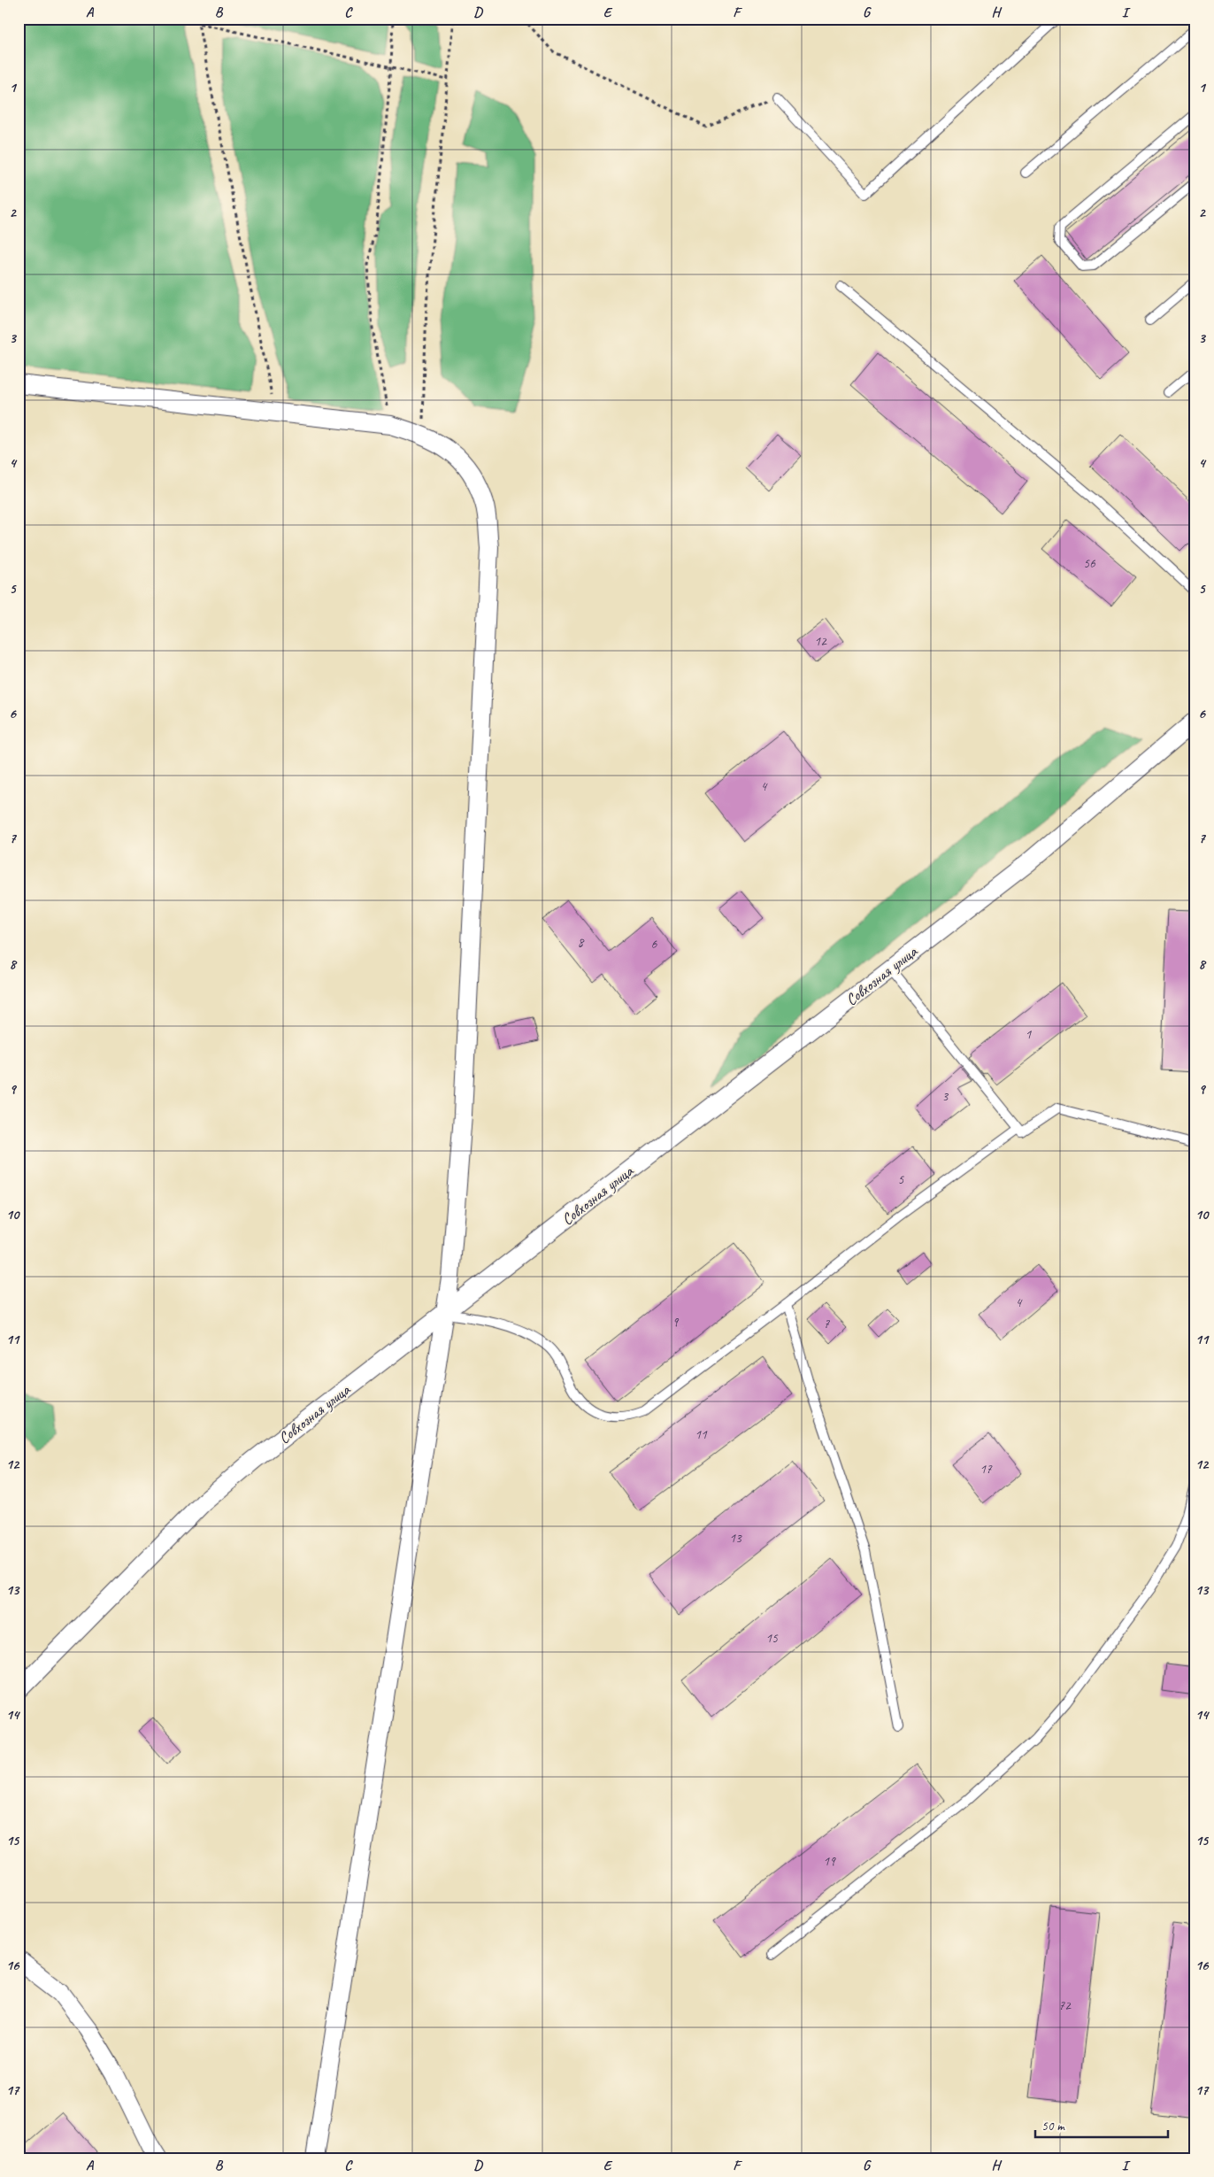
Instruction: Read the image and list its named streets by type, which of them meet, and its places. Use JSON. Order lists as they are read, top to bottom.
{
  "streets": {
    "street": ["Совхозная улица"]
  },
  "house_numbers": [
    "56",
    "12",
    "4",
    "8",
    "6",
    "1",
    "3",
    "5",
    "4",
    "9",
    "7",
    "11",
    "17",
    "13",
    "15",
    "19",
    "72"
  ],
  "scale_bar": "50 m",
  "grid": {
    "columns": [
      "A",
      "B",
      "C",
      "D",
      "E",
      "F",
      "G",
      "H",
      "I"
    ],
    "rows": [
      "1",
      "2",
      "3",
      "4",
      "5",
      "6",
      "7",
      "8",
      "9",
      "10",
      "11",
      "12",
      "13",
      "14",
      "15",
      "16",
      "17"
    ]
  }
}
